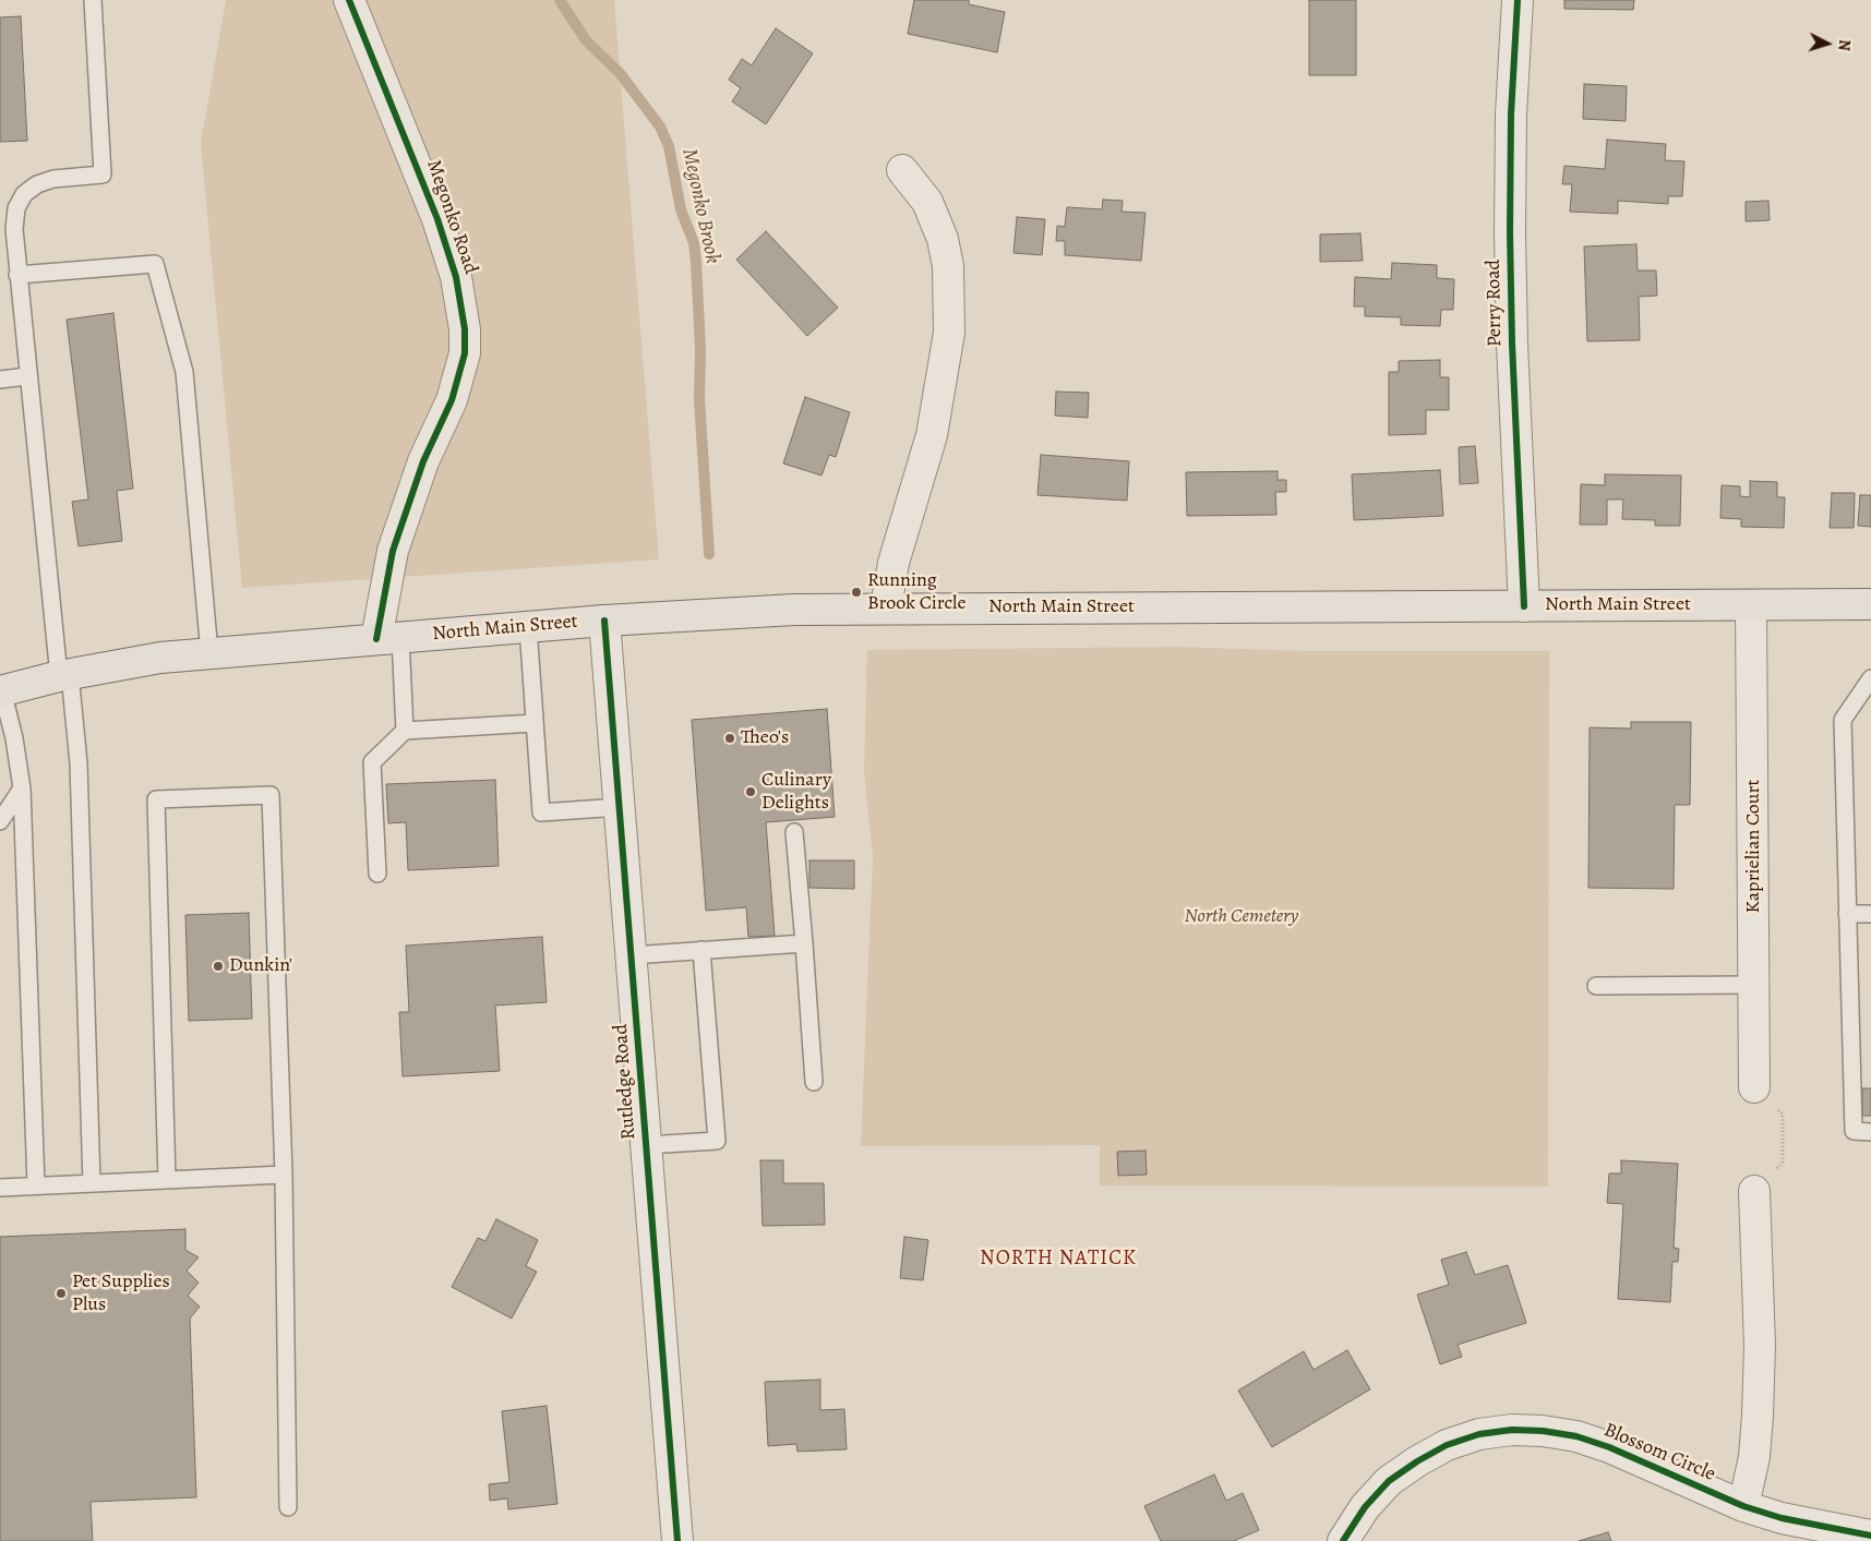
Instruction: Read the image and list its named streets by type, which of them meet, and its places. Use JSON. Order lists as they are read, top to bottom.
{
  "streets": {
    "main road": ["North Main Street"],
    "street": [
      "Megonko Road",
      "Perry Road",
      "Kaprielian Court",
      "Rutledge Road",
      "Blossom Circle"
    ]
  },
  "crossings": [
    ["Megonko Road", "North Main Street"],
    ["Perry Road", "North Main Street"],
    ["North Main Street", "Kaprielian Court"],
    ["North Main Street", "Rutledge Road"]
  ],
  "districts": ["NORTH NATICK"],
  "water": ["Megonko Brook"],
  "parks": ["North Cemetery"],
  "places": [
    "Running Brook Circle",
    "Theo's",
    "Culinary Delights",
    "Dunkin'",
    "Pet Supplies Plus"
  ],
  "north": "right"
}
